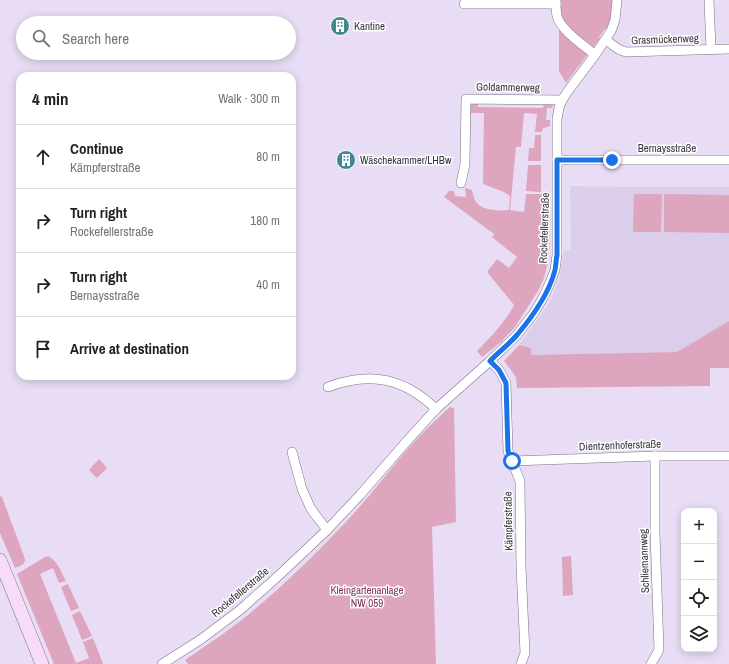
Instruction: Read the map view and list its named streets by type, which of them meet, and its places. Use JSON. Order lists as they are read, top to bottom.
{
  "streets": {
    "street": [
      "Grasmückenweg",
      "Goldammerweg",
      "Bernaysstraße",
      "Rockefellerstraße",
      "Dientzenhoferstraße",
      "Kämpferstraße",
      "Schliemannweg"
    ]
  },
  "crossings": [
    ["Grasmückenweg", "Rockefellerstraße"],
    ["Goldammerweg", "Rockefellerstraße"],
    ["Bernaysstraße", "Rockefellerstraße"],
    ["Rockefellerstraße", "Kämpferstraße"],
    ["Dientzenhoferstraße", "Kämpferstraße"],
    ["Dientzenhoferstraße", "Schliemannweg"]
  ],
  "parks": ["Kleingartenanlage NW 059"],
  "places": {
    "building": ["Kantine", "Wäschekammer/LHBw"]
  },
  "page": {
    "search": "Search here",
    "heading": ["4 min", "Walk · 300 m"],
    "list": [
      ["Continue", "Kämpferstraße", "80 m"],
      ["Turn right", "Rockefellerstraße", "180 m"],
      ["Turn right", "Bernaysstraße", "40 m"],
      "Arrive at destination"
    ],
    "map_buttons": ["+", "−"]
  }
}
